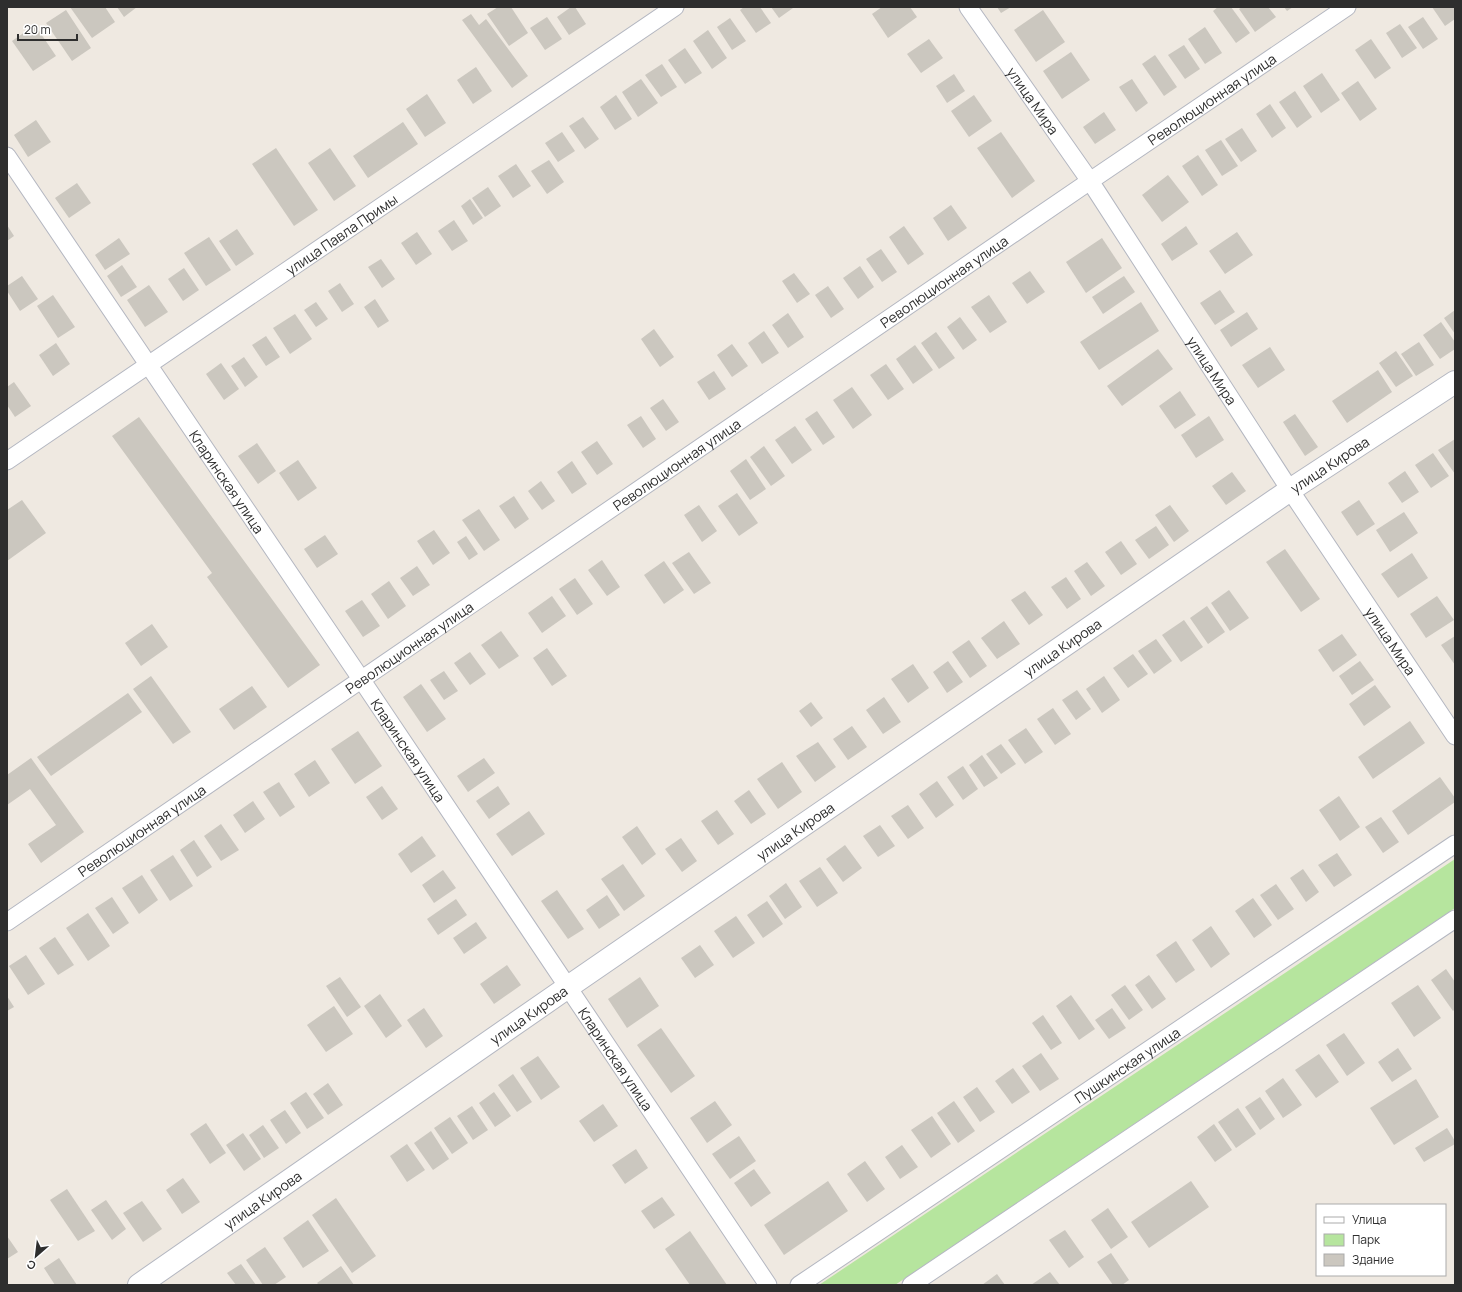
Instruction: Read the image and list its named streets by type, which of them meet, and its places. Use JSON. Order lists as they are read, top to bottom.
{
  "streets": {
    "street": [
      "Революционная улица",
      "улица Мира",
      "улица Павла Примы",
      "улица Кирова",
      "Кларинская улица",
      "Пушкинская улица"
    ]
  },
  "crossings": [
    ["Революционная улица", "улица Мира"],
    ["Революционная улица", "Кларинская улица"],
    ["улица Мира", "улица Кирова"],
    ["улица Павла Примы", "Кларинская улица"],
    ["улица Кирова", "Кларинская улица"]
  ],
  "legend": ["Улица", "Парк", "Здание"],
  "scale_bar": "20 m",
  "north": "bottom left"
}
